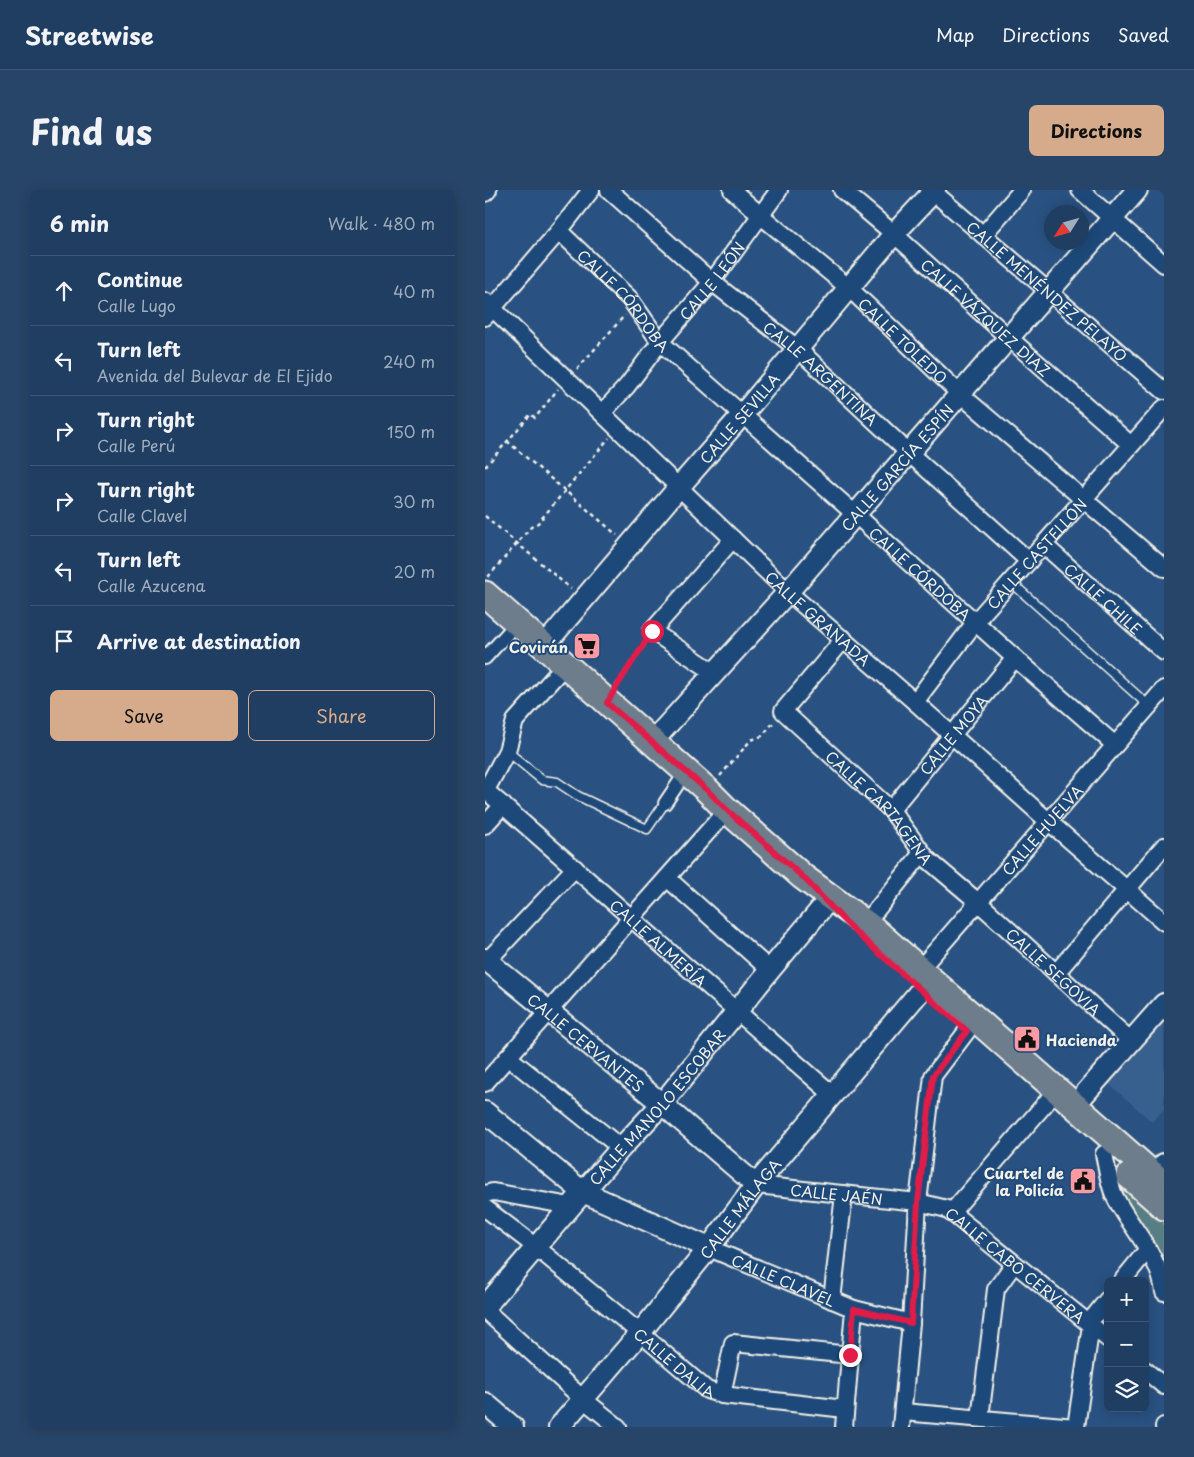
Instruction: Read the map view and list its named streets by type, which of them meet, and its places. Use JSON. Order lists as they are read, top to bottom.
{
  "streets": {
    "street": [
      "CALLE LEÓN",
      "CALLE MENÉNDEZ PELAYO",
      "CALLE CÓRDOBA",
      "CALLE VÁZQUEZ DÍAZ",
      "CALLE TOLEDO",
      "CALLE ARGENTINA",
      "CALLE SEVILLA",
      "CALLE GARCÍA ESPÍN",
      "CALLE CASTELLÓN",
      "CALLE CHILE",
      "CALLE GRANADA",
      "CALLE MOYA",
      "CALLE CARTAGENA",
      "CALLE HUELVA",
      "CALLE ALMERÍA",
      "CALLE SEGOVIA",
      "CALLE CERVANTES",
      "CALLE MANOLO ESCOBAR",
      "CALLE JAÉN",
      "CALLE MÁLAGA",
      "CALLE CABO CERVERA",
      "CALLE CLAVEL",
      "CALLE DALIA"
    ]
  },
  "crossings": [
    ["CALLE LEÓN", "CALLE CÓRDOBA"],
    ["CALLE LEÓN", "CALLE TOLEDO"],
    ["CALLE LEÓN", "CALLE ARGENTINA"],
    ["CALLE LEÓN", "CALLE GRANADA"],
    ["CALLE MENÉNDEZ PELAYO", "CALLE SEVILLA"],
    ["CALLE MENÉNDEZ PELAYO", "CALLE GARCÍA ESPÍN"],
    ["CALLE CÓRDOBA", "CALLE SEVILLA"],
    ["CALLE CÓRDOBA", "CALLE GARCÍA ESPÍN"],
    ["CALLE CÓRDOBA", "CALLE CASTELLÓN"],
    ["CALLE CÓRDOBA", "CALLE MOYA"],
    ["CALLE CÓRDOBA", "CALLE HUELVA"],
    ["CALLE VÁZQUEZ DÍAZ", "CALLE SEVILLA"],
    ["CALLE VÁZQUEZ DÍAZ", "CALLE GARCÍA ESPÍN"],
    ["CALLE VÁZQUEZ DÍAZ", "CALLE CASTELLÓN"],
    ["CALLE TOLEDO", "CALLE SEVILLA"],
    ["CALLE TOLEDO", "CALLE GARCÍA ESPÍN"],
    ["CALLE TOLEDO", "CALLE CASTELLÓN"],
    ["CALLE ARGENTINA", "CALLE SEVILLA"],
    ["CALLE ARGENTINA", "CALLE GARCÍA ESPÍN"],
    ["CALLE ARGENTINA", "CALLE CASTELLÓN"],
    ["CALLE SEVILLA", "CALLE GRANADA"],
    ["CALLE GARCÍA ESPÍN", "CALLE GRANADA"],
    ["CALLE CASTELLÓN", "CALLE CHILE"],
    ["CALLE CASTELLÓN", "CALLE GRANADA"],
    ["CALLE GRANADA", "CALLE MOYA"],
    ["CALLE GRANADA", "CALLE HUELVA"],
    ["CALLE MOYA", "CALLE CARTAGENA"],
    ["CALLE CARTAGENA", "CALLE HUELVA"],
    ["CALLE CARTAGENA", "CALLE SEGOVIA"],
    ["CALLE HUELVA", "CALLE SEGOVIA"],
    ["CALLE HUELVA", "CALLE MÁLAGA"],
    ["CALLE ALMERÍA", "CALLE MANOLO ESCOBAR"],
    ["CALLE ALMERÍA", "CALLE MÁLAGA"],
    ["CALLE CERVANTES", "CALLE MANOLO ESCOBAR"],
    ["CALLE CERVANTES", "CALLE JAÉN"],
    ["CALLE CERVANTES", "CALLE MÁLAGA"],
    ["CALLE MANOLO ESCOBAR", "CALLE CLAVEL"],
    ["CALLE MANOLO ESCOBAR", "CALLE DALIA"],
    ["CALLE JAÉN", "CALLE MÁLAGA"],
    ["CALLE JAÉN", "CALLE CABO CERVERA"],
    ["CALLE MÁLAGA", "CALLE CLAVEL"],
    ["CALLE MÁLAGA", "CALLE DALIA"]
  ],
  "places": {
    "supermarket": ["Covirán"],
    "public building": ["Hacienda", "Cuartel de la Policía"]
  },
  "north": "bottom left",
  "page": {
    "header": "Streetwise",
    "nav": ["Map", "Directions", "Saved"],
    "title": "Find us",
    "buttons": [
      "Directions",
      ["Save", "Share"]
    ],
    "heading": ["6 min", "Walk · 480 m"],
    "list": [
      ["Continue", "Calle Lugo", "40 m"],
      ["Turn left", "Avenida del Bulevar de El Ejido", "240 m"],
      ["Turn right", "Calle Perú", "150 m"],
      ["Turn right", "Calle Clavel", "30 m"],
      ["Turn left", "Calle Azucena", "20 m"],
      "Arrive at destination"
    ],
    "map_buttons": ["+", "−"]
  }
}
